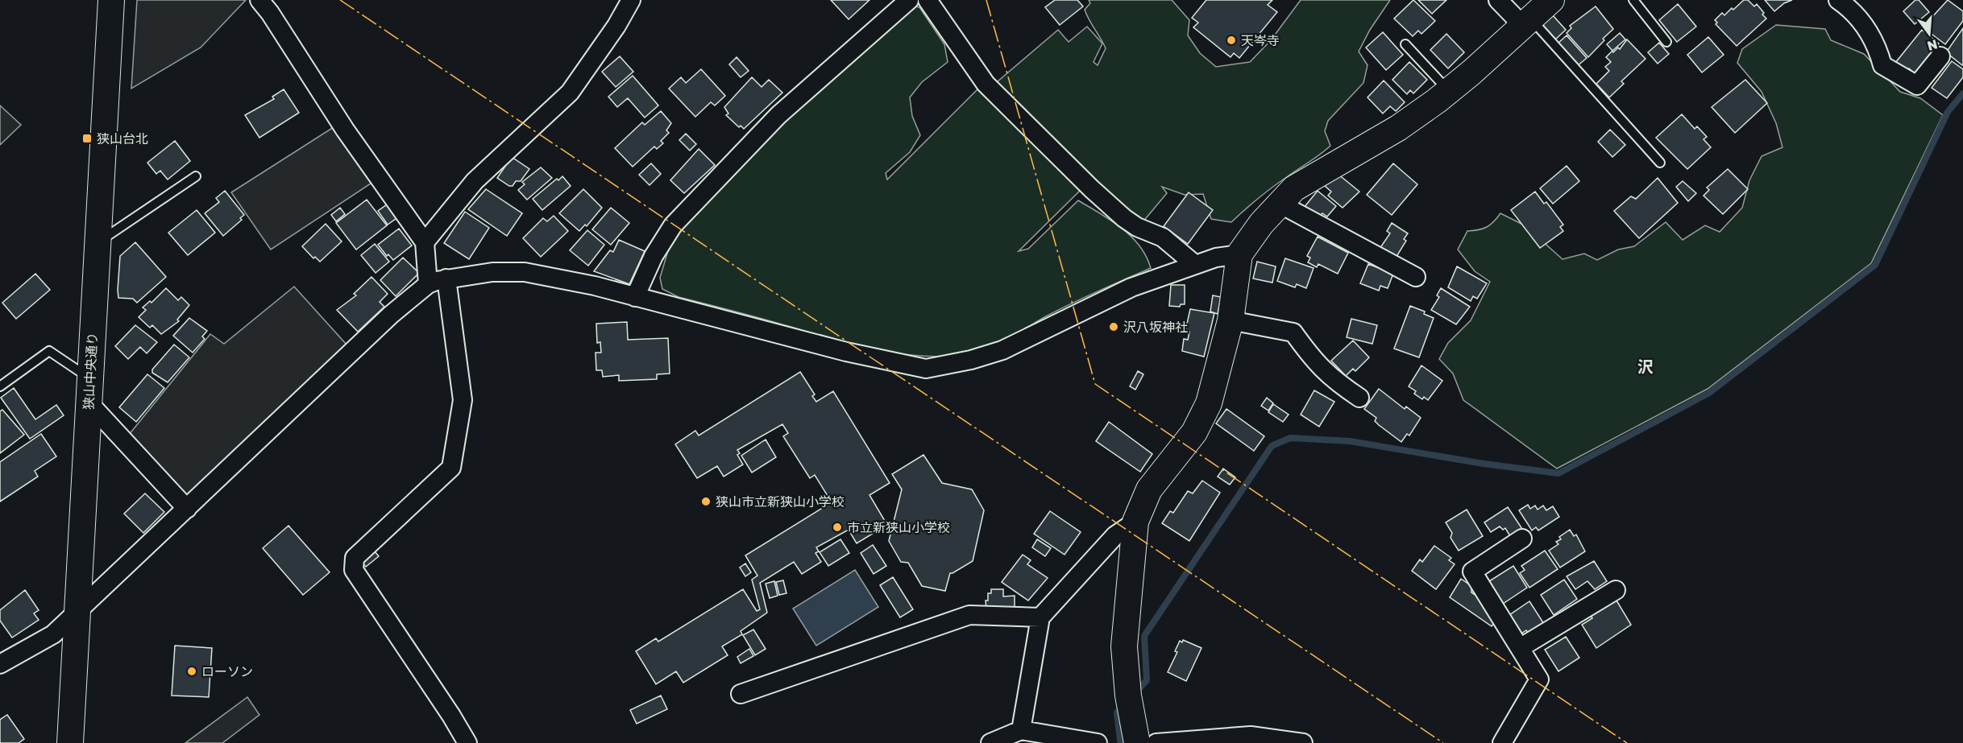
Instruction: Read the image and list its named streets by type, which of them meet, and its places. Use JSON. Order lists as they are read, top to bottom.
{
  "streets": {
    "street": ["狭山中央通り"]
  },
  "districts": ["沢"],
  "places": {
    "other": [
      "天岑寺",
      "沢八坂神社",
      "狭山市立新狭山小学校",
      "市立新狭山小学校",
      "ローソン"
    ],
    "transit": ["狭山台北"]
  },
  "north": "bottom"
}
